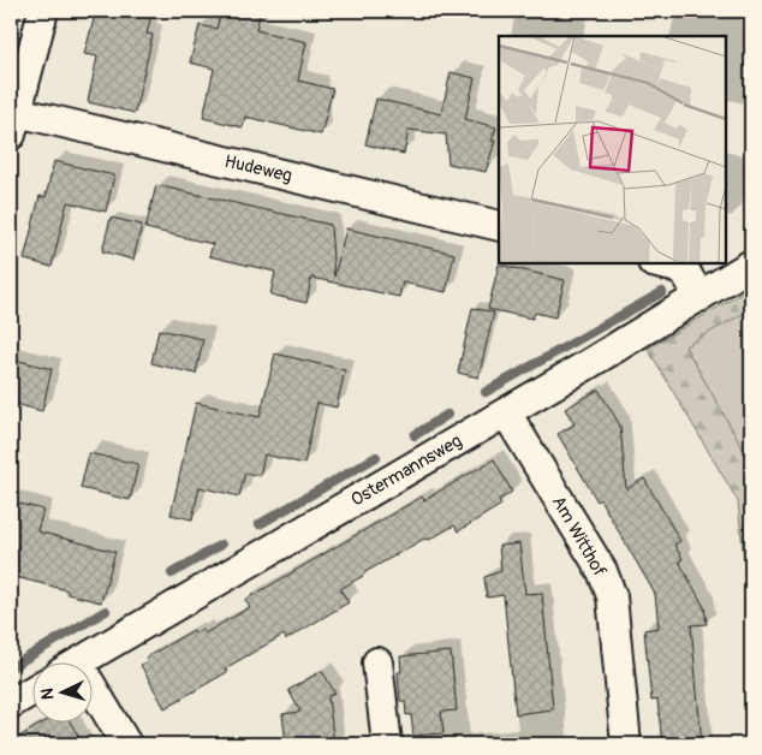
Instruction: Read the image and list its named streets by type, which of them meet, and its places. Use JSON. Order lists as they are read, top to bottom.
{
  "streets": {
    "street": ["Hudeweg", "Ostermannsweg", "Am Witthof"]
  },
  "crossings": [
    ["Ostermannsweg", "Am Witthof"]
  ],
  "north": "left"
}
